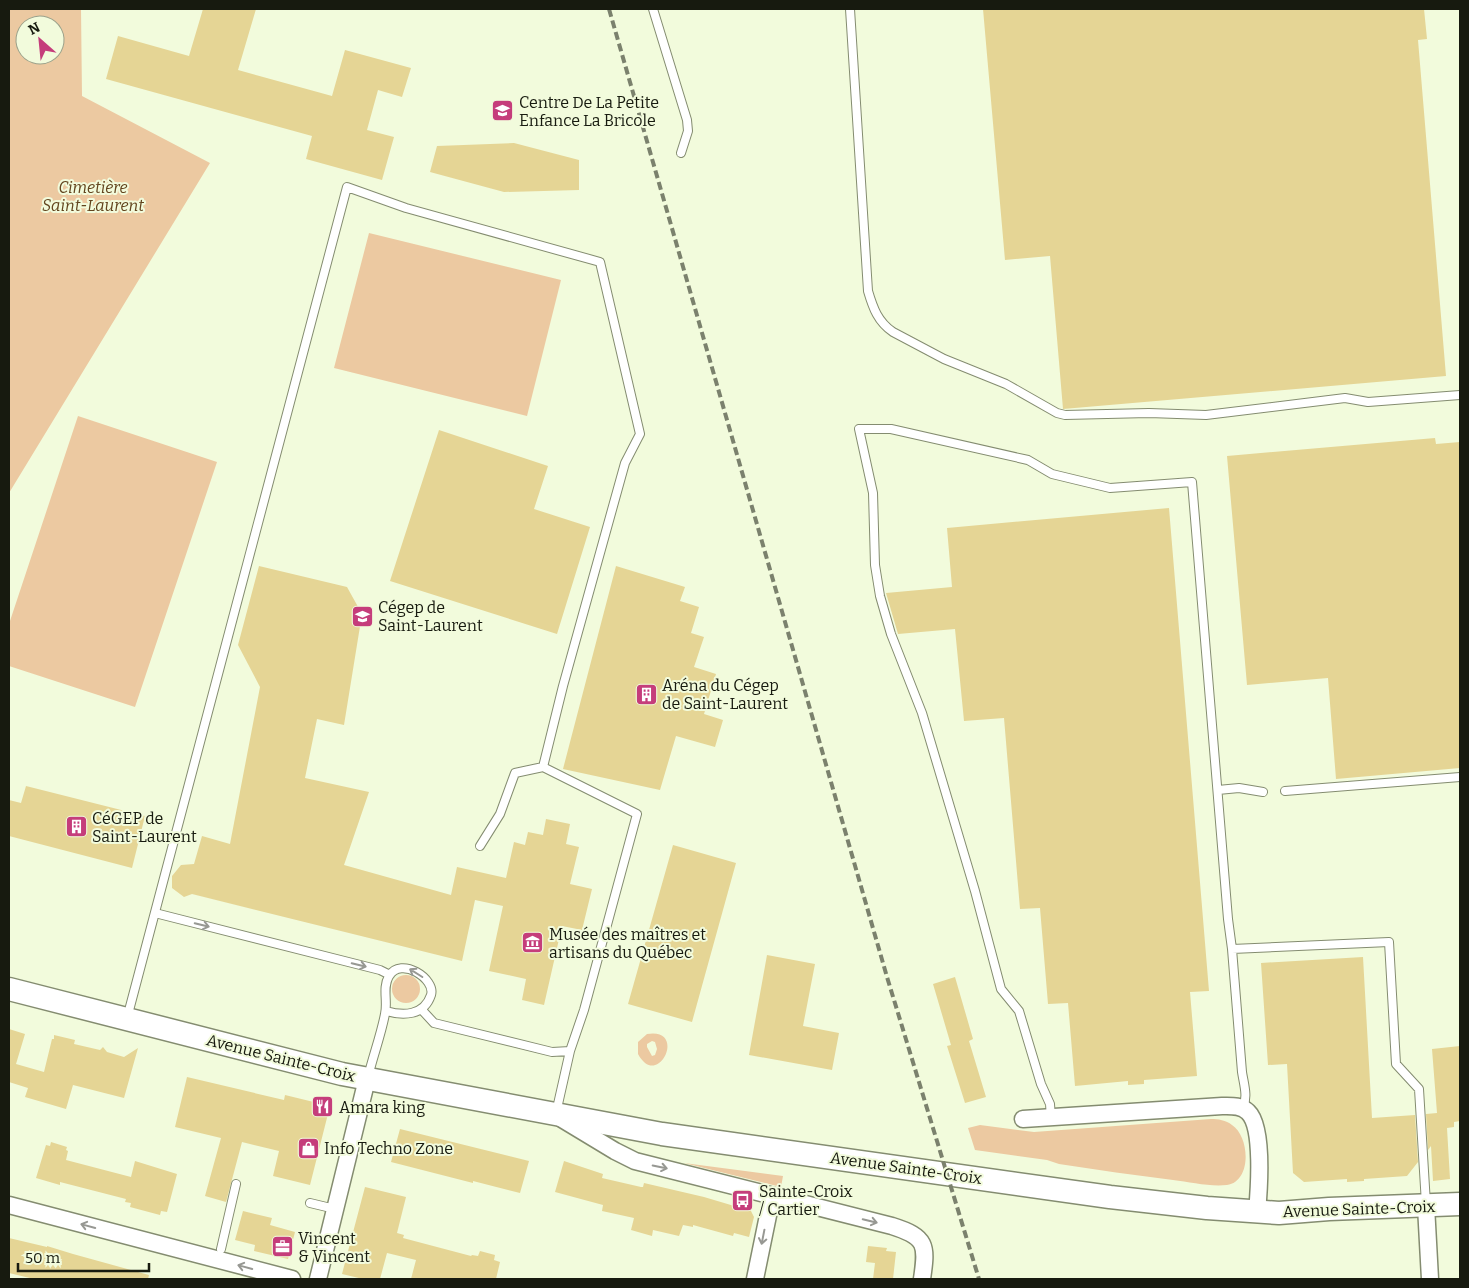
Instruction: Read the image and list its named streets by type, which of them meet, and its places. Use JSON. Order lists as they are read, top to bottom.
{
  "streets": {
    "main road": ["Avenue Sainte-Croix"]
  },
  "parks": ["Cimetière Saint-Laurent"],
  "places": {
    "school or university": ["Centre De La Petite Enfance La Bricole", "Cégep de Saint-Laurent"],
    "building": ["Aréna du Cégep de Saint-Laurent", "CéGEP de Saint-Laurent"],
    "museum": ["Musée des maîtres et artisans du Québec"],
    "restaurant": ["Amara king"],
    "shop": ["Info Techno Zone"],
    "bus stop": ["Sainte-Croix / Cartier"],
    "office": ["Vincent & Vincent"]
  },
  "scale_bar": "50 m",
  "north": "top left"
}
